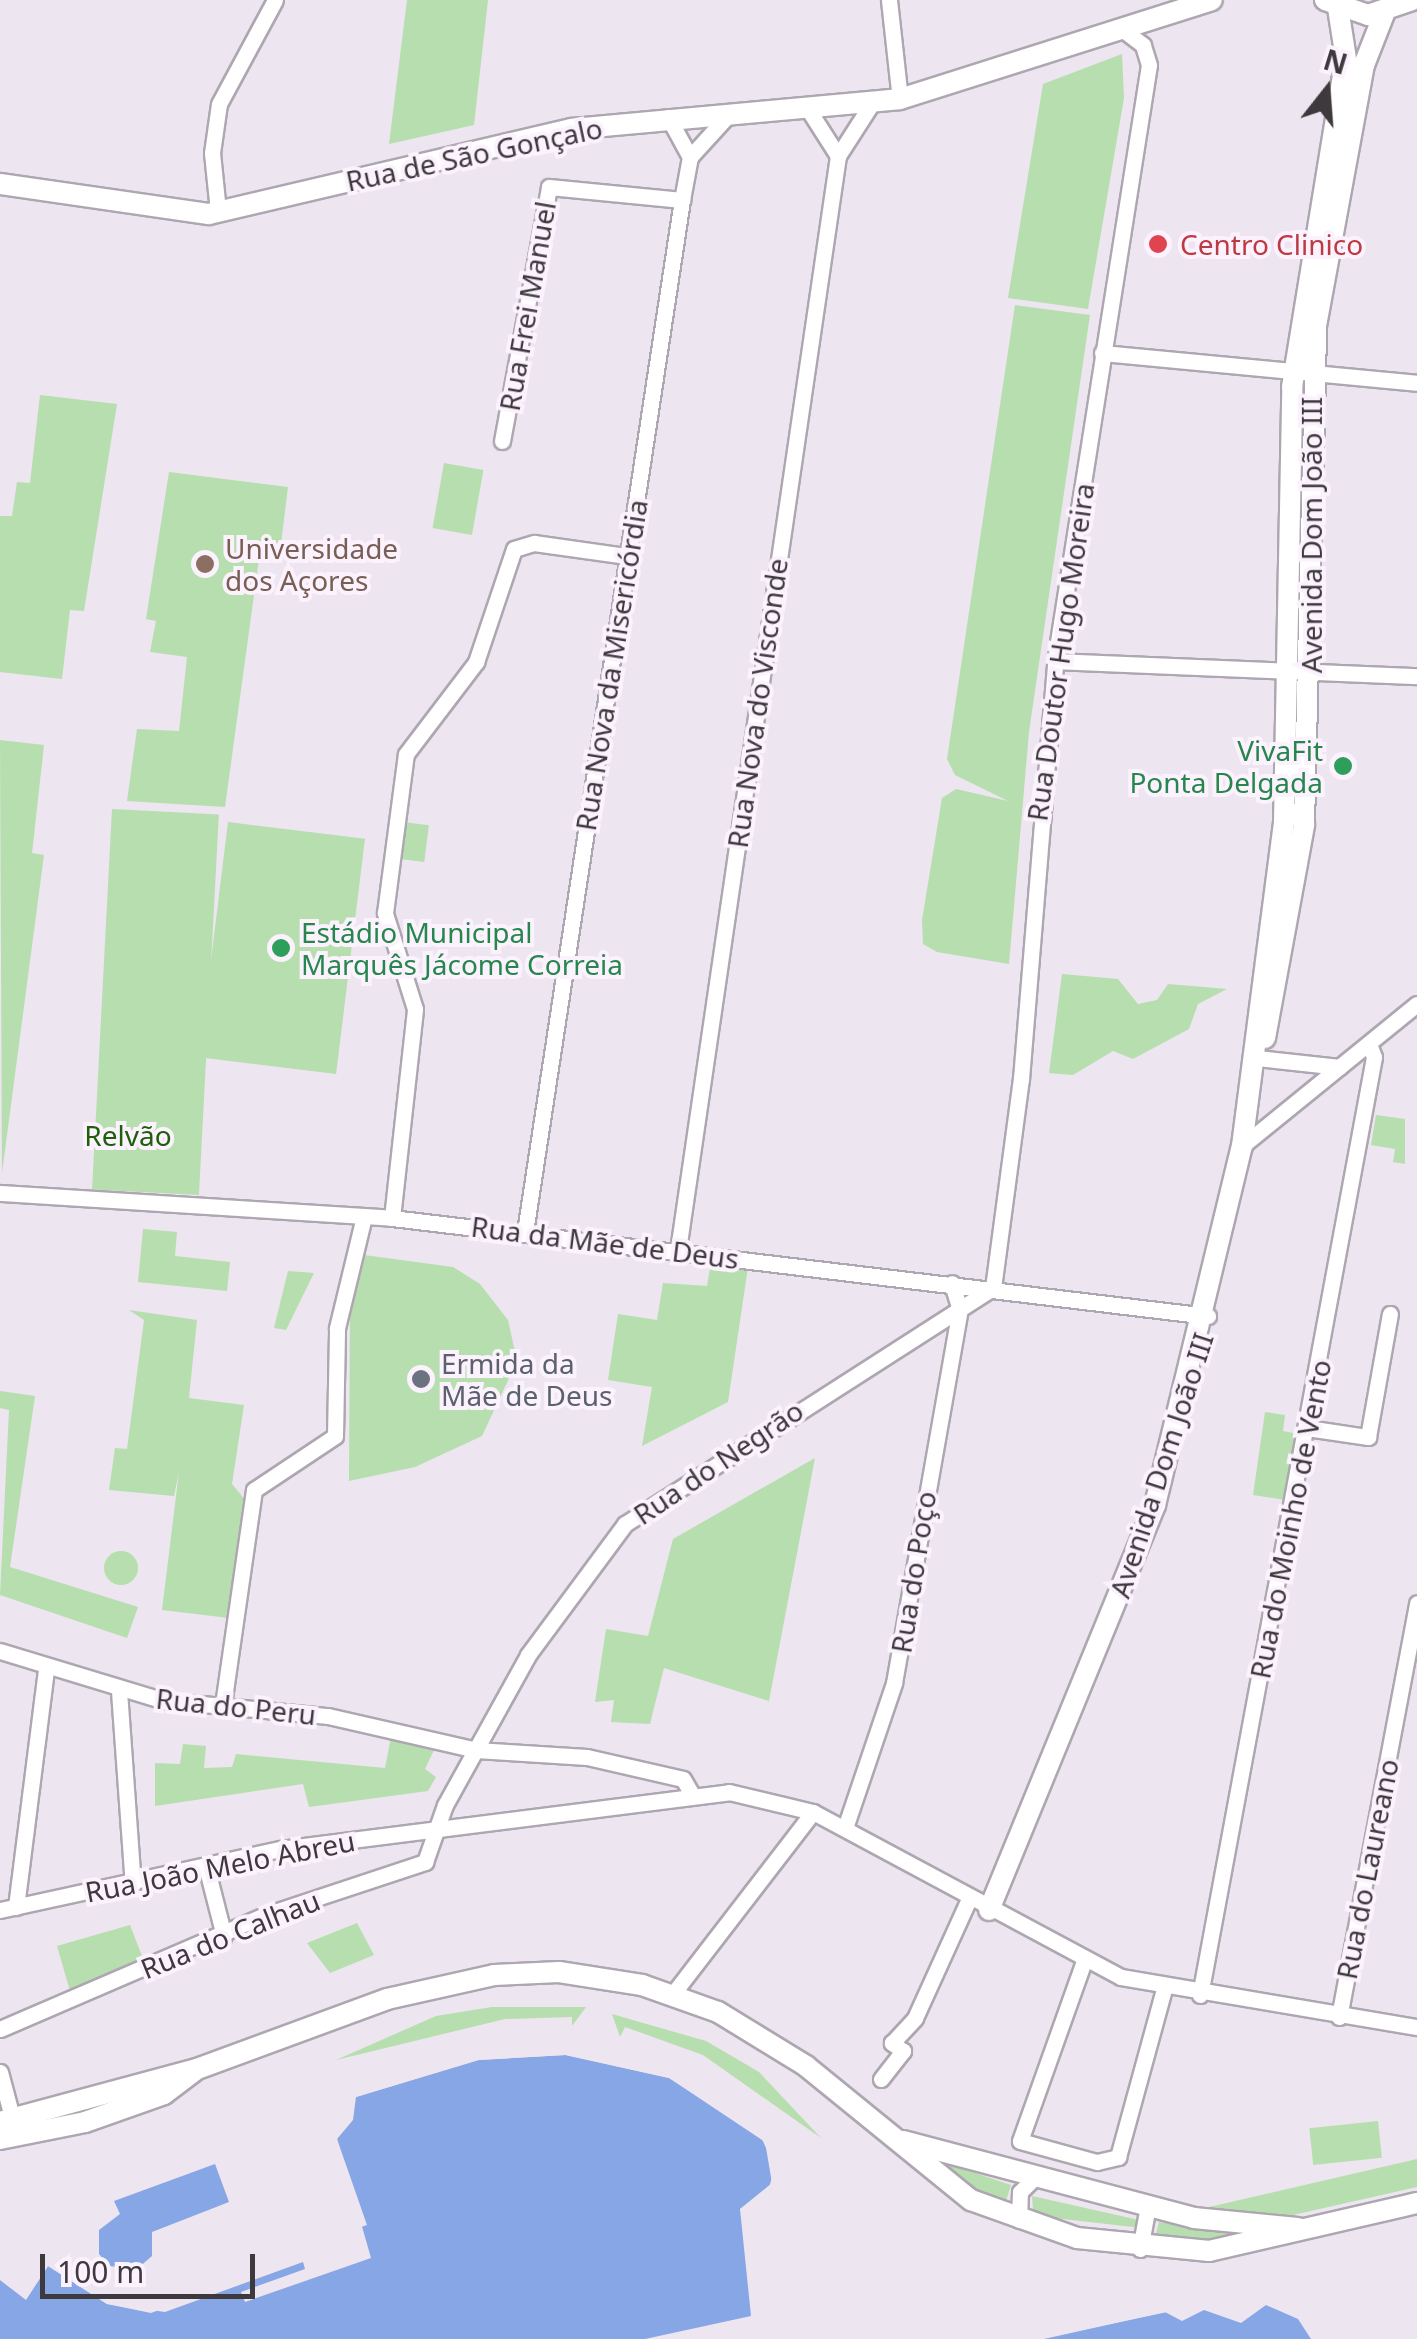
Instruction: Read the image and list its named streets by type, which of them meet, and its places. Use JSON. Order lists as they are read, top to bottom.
{
  "streets": {
    "main road": ["Rua de São Gonçalo", "Avenida Dom João III"],
    "street": [
      "Rua Frei Manuel",
      "Rua Doutor Hugo Moreira",
      "Rua Nova da Misericórdia",
      "Rua Nova do Visconde",
      "Rua da Mãe de Deus",
      "Rua do Negrão",
      "Rua do Moinho de Vento",
      "Rua do Poço",
      "Rua do Peru",
      "Rua João Melo Abreu",
      "Rua do Laureano",
      "Rua do Calhau"
    ]
  },
  "crossings": [
    ["Rua de São Gonçalo", "Rua Doutor Hugo Moreira"],
    ["Rua de São Gonçalo", "Rua Nova do Visconde"],
    ["Rua Frei Manuel", "Rua Nova da Misericórdia"],
    ["Avenida Dom João III", "Rua da Mãe de Deus"],
    ["Rua Doutor Hugo Moreira", "Rua da Mãe de Deus"],
    ["Rua Doutor Hugo Moreira", "Rua do Negrão"],
    ["Rua Nova da Misericórdia", "Rua da Mãe de Deus"],
    ["Rua Nova do Visconde", "Rua da Mãe de Deus"],
    ["Rua da Mãe de Deus", "Rua do Negrão"],
    ["Rua do Negrão", "Rua do Poço"],
    ["Rua do Negrão", "Rua do Peru"],
    ["Rua do Negrão", "Rua João Melo Abreu"],
    ["Rua do Negrão", "Rua do Calhau"],
    ["Rua do Peru", "Rua João Melo Abreu"],
    ["Rua João Melo Abreu", "Rua do Calhau"]
  ],
  "parks": ["Relvão"],
  "places": [
    "Centro Clinico",
    "Universidade dos Açores",
    "VivaFit Ponta Delgada",
    "Estádio Municipal Marquês Jácome Correia",
    "Ermida da Mãe de Deus"
  ],
  "scale_bar": "100 m",
  "north": "top"
}
